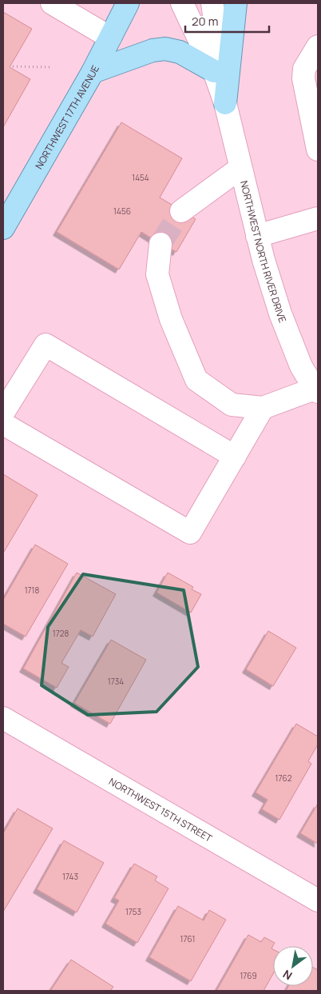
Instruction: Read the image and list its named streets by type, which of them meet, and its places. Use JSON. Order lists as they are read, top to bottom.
{
  "streets": {
    "main road": ["NORTHWEST 17TH AVENUE"],
    "street": ["NORTHWEST NORTH RIVER DRIVE", "NORTHWEST 15TH STREET"]
  },
  "house_numbers": [
    "1454",
    "1456",
    "1718",
    "1728",
    "1734",
    "1762",
    "1743",
    "1753",
    "1761",
    "1769"
  ],
  "scale_bar": "20 m",
  "north": "bottom left"
}
